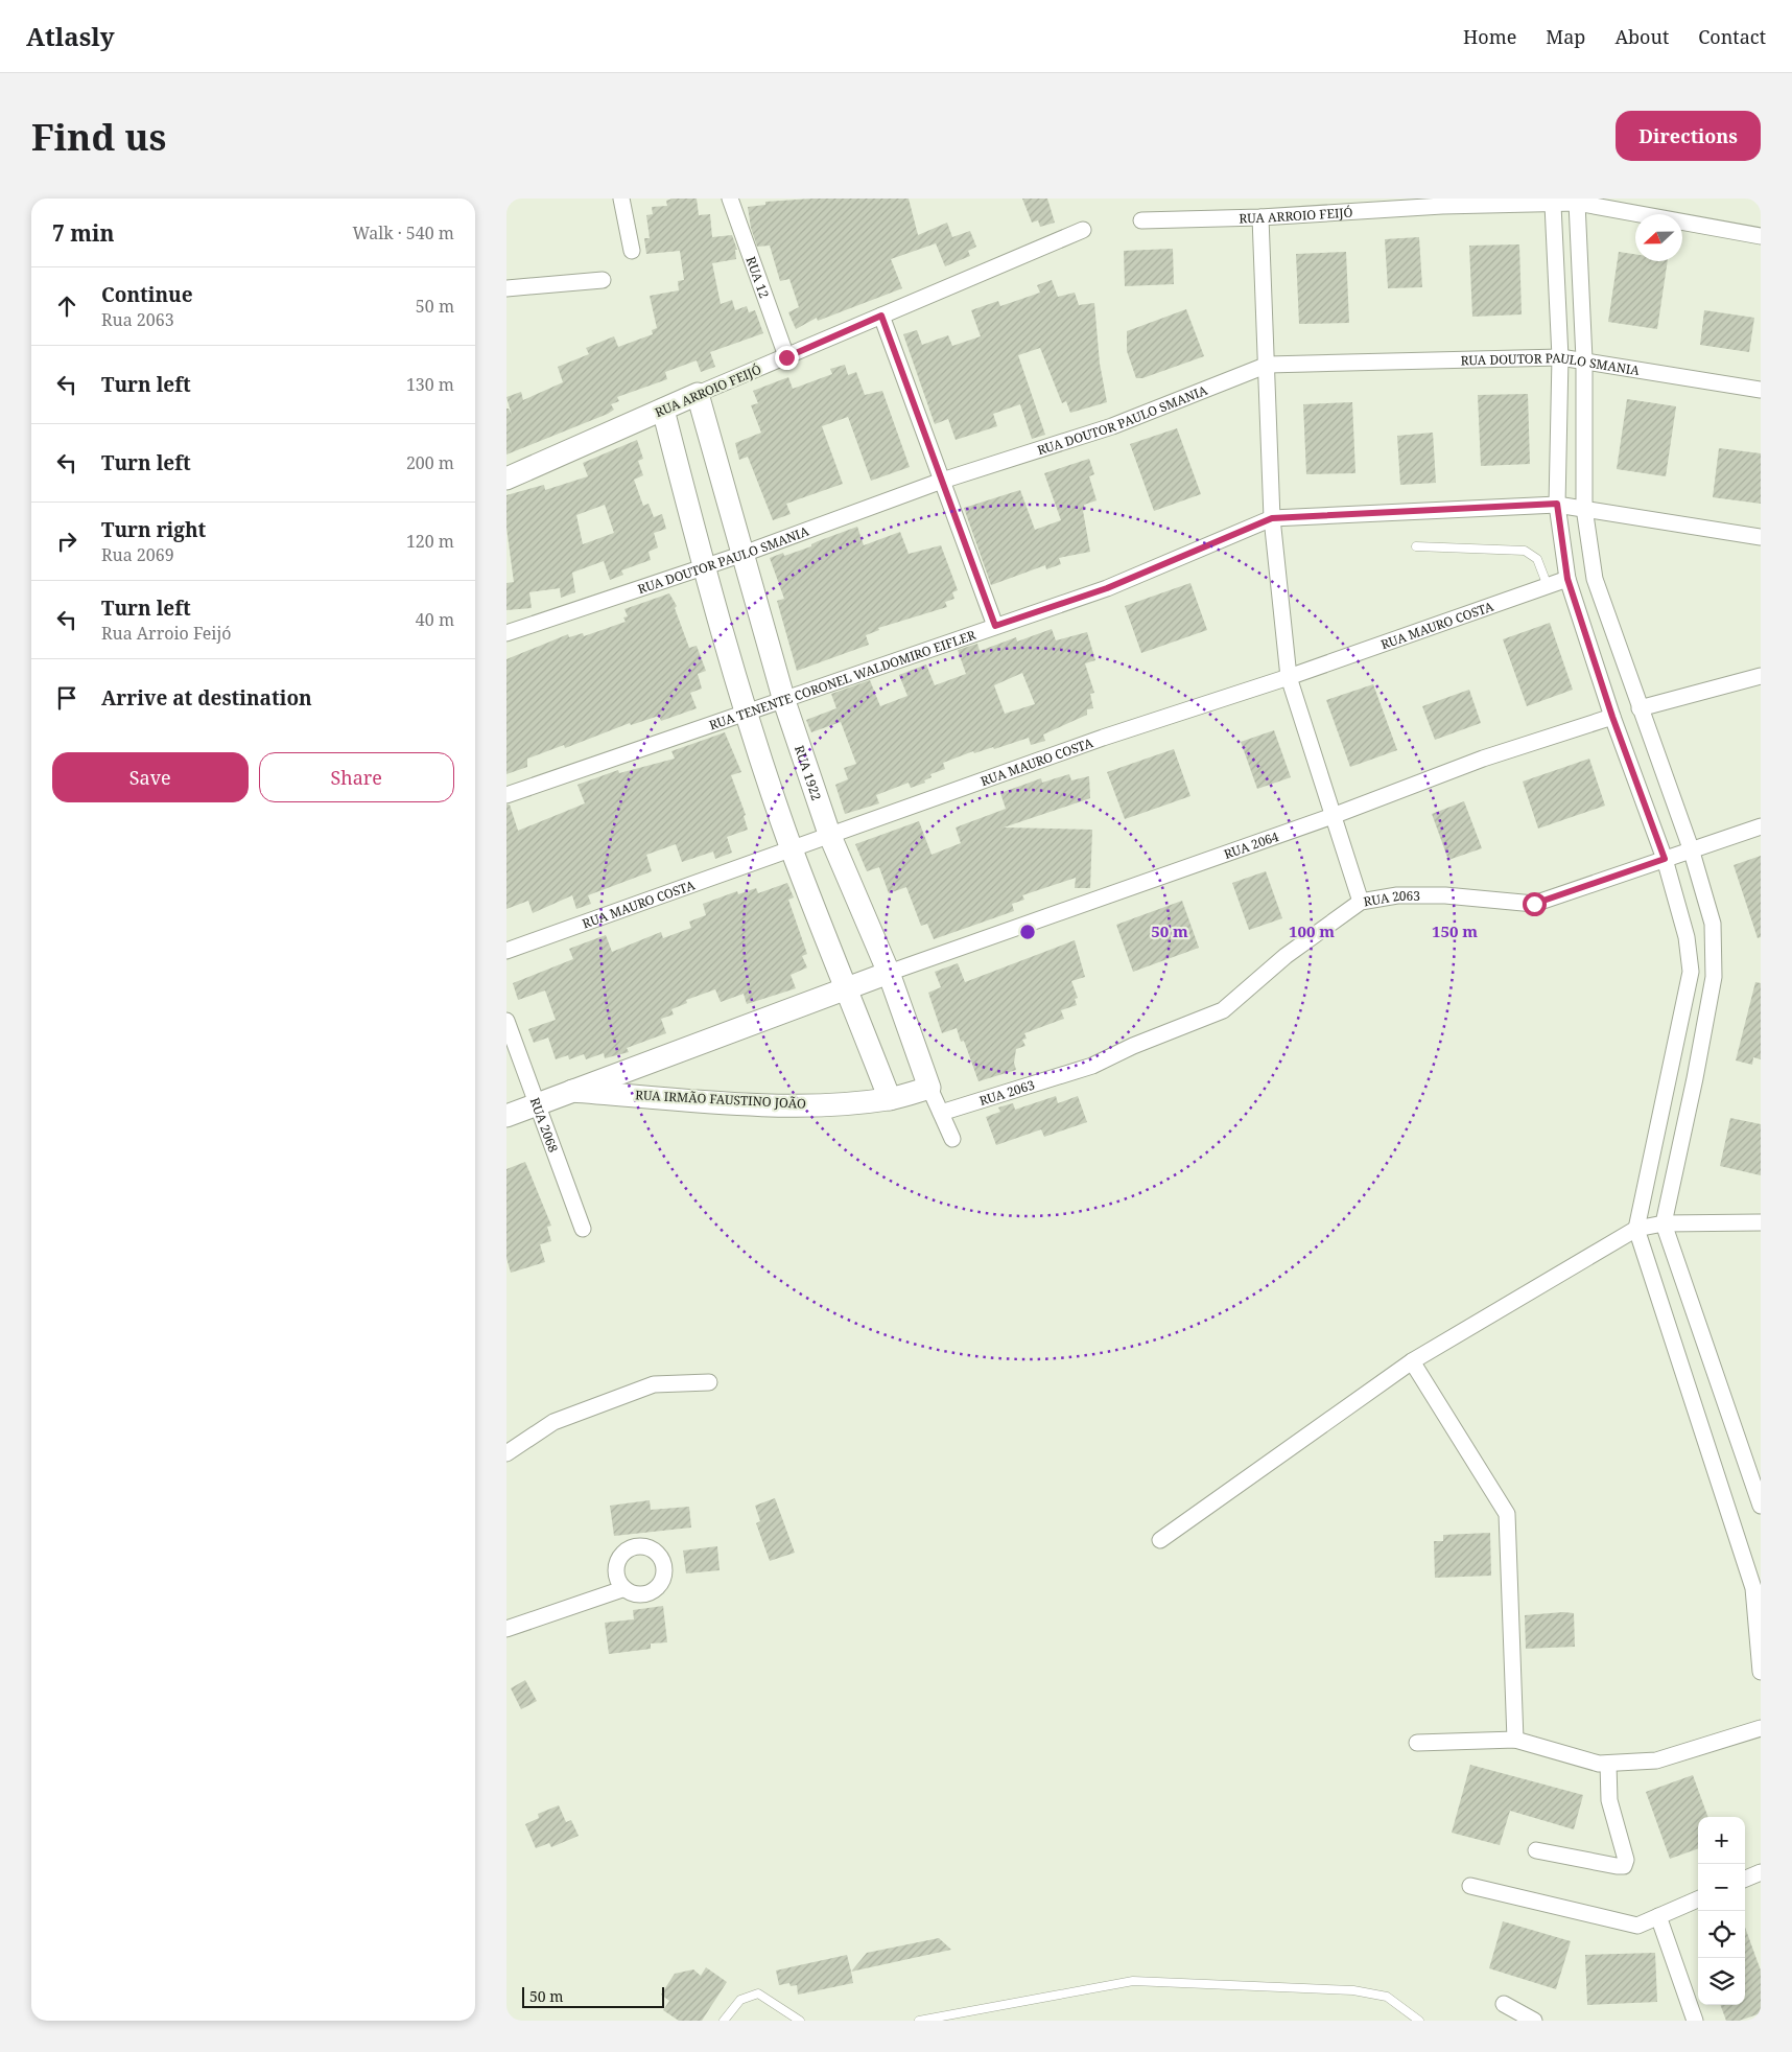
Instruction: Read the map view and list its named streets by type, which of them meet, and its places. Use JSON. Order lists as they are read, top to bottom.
{
  "streets": {
    "street": [
      "RUA ARROIO FEIJÓ",
      "RUA 12",
      "RUA DOUTOR PAULO SMANIA",
      "RUA MAURO COSTA",
      "RUA TENENTE CORONEL WALDOMIRO EIFLER",
      "RUA 1922",
      "RUA 2064",
      "RUA 2063",
      "RUA IRMÃO FAUSTINO JOÃO",
      "RUA 2068"
    ]
  },
  "crossings": [
    ["RUA ARROIO FEIJÓ", "RUA 12"],
    ["RUA ARROIO FEIJÓ", "RUA 1922"],
    ["RUA DOUTOR PAULO SMANIA", "RUA 1922"],
    ["RUA MAURO COSTA", "RUA 1922"],
    ["RUA TENENTE CORONEL WALDOMIRO EIFLER", "RUA 1922"],
    ["RUA 1922", "RUA 2064"],
    ["RUA 1922", "RUA 2063"],
    ["RUA 1922", "RUA IRMÃO FAUSTINO JOÃO"],
    ["RUA 2064", "RUA IRMÃO FAUSTINO JOÃO"],
    ["RUA IRMÃO FAUSTINO JOÃO", "RUA 2068"]
  ],
  "scale_bar": "50 m",
  "north": "left",
  "page": {
    "header": "Atlasly",
    "nav": [
      "Home",
      "Map",
      "About",
      "Contact"
    ],
    "buttons": [
      "Directions",
      ["Save", "Share"]
    ],
    "title": "Find us",
    "heading": ["7 min", "Walk · 540 m"],
    "list": [
      ["Continue", "Rua 2063", "50 m"],
      ["Turn left", "130 m"],
      ["Turn left", "200 m"],
      ["Turn right", "Rua 2069", "120 m"],
      ["Turn left", "Rua Arroio Feijó", "40 m"],
      "Arrive at destination"
    ],
    "map_buttons": ["+", "−"],
    "scale": "50 m"
  },
  "rings": ["50 m", "100 m", "150 m"]
}
